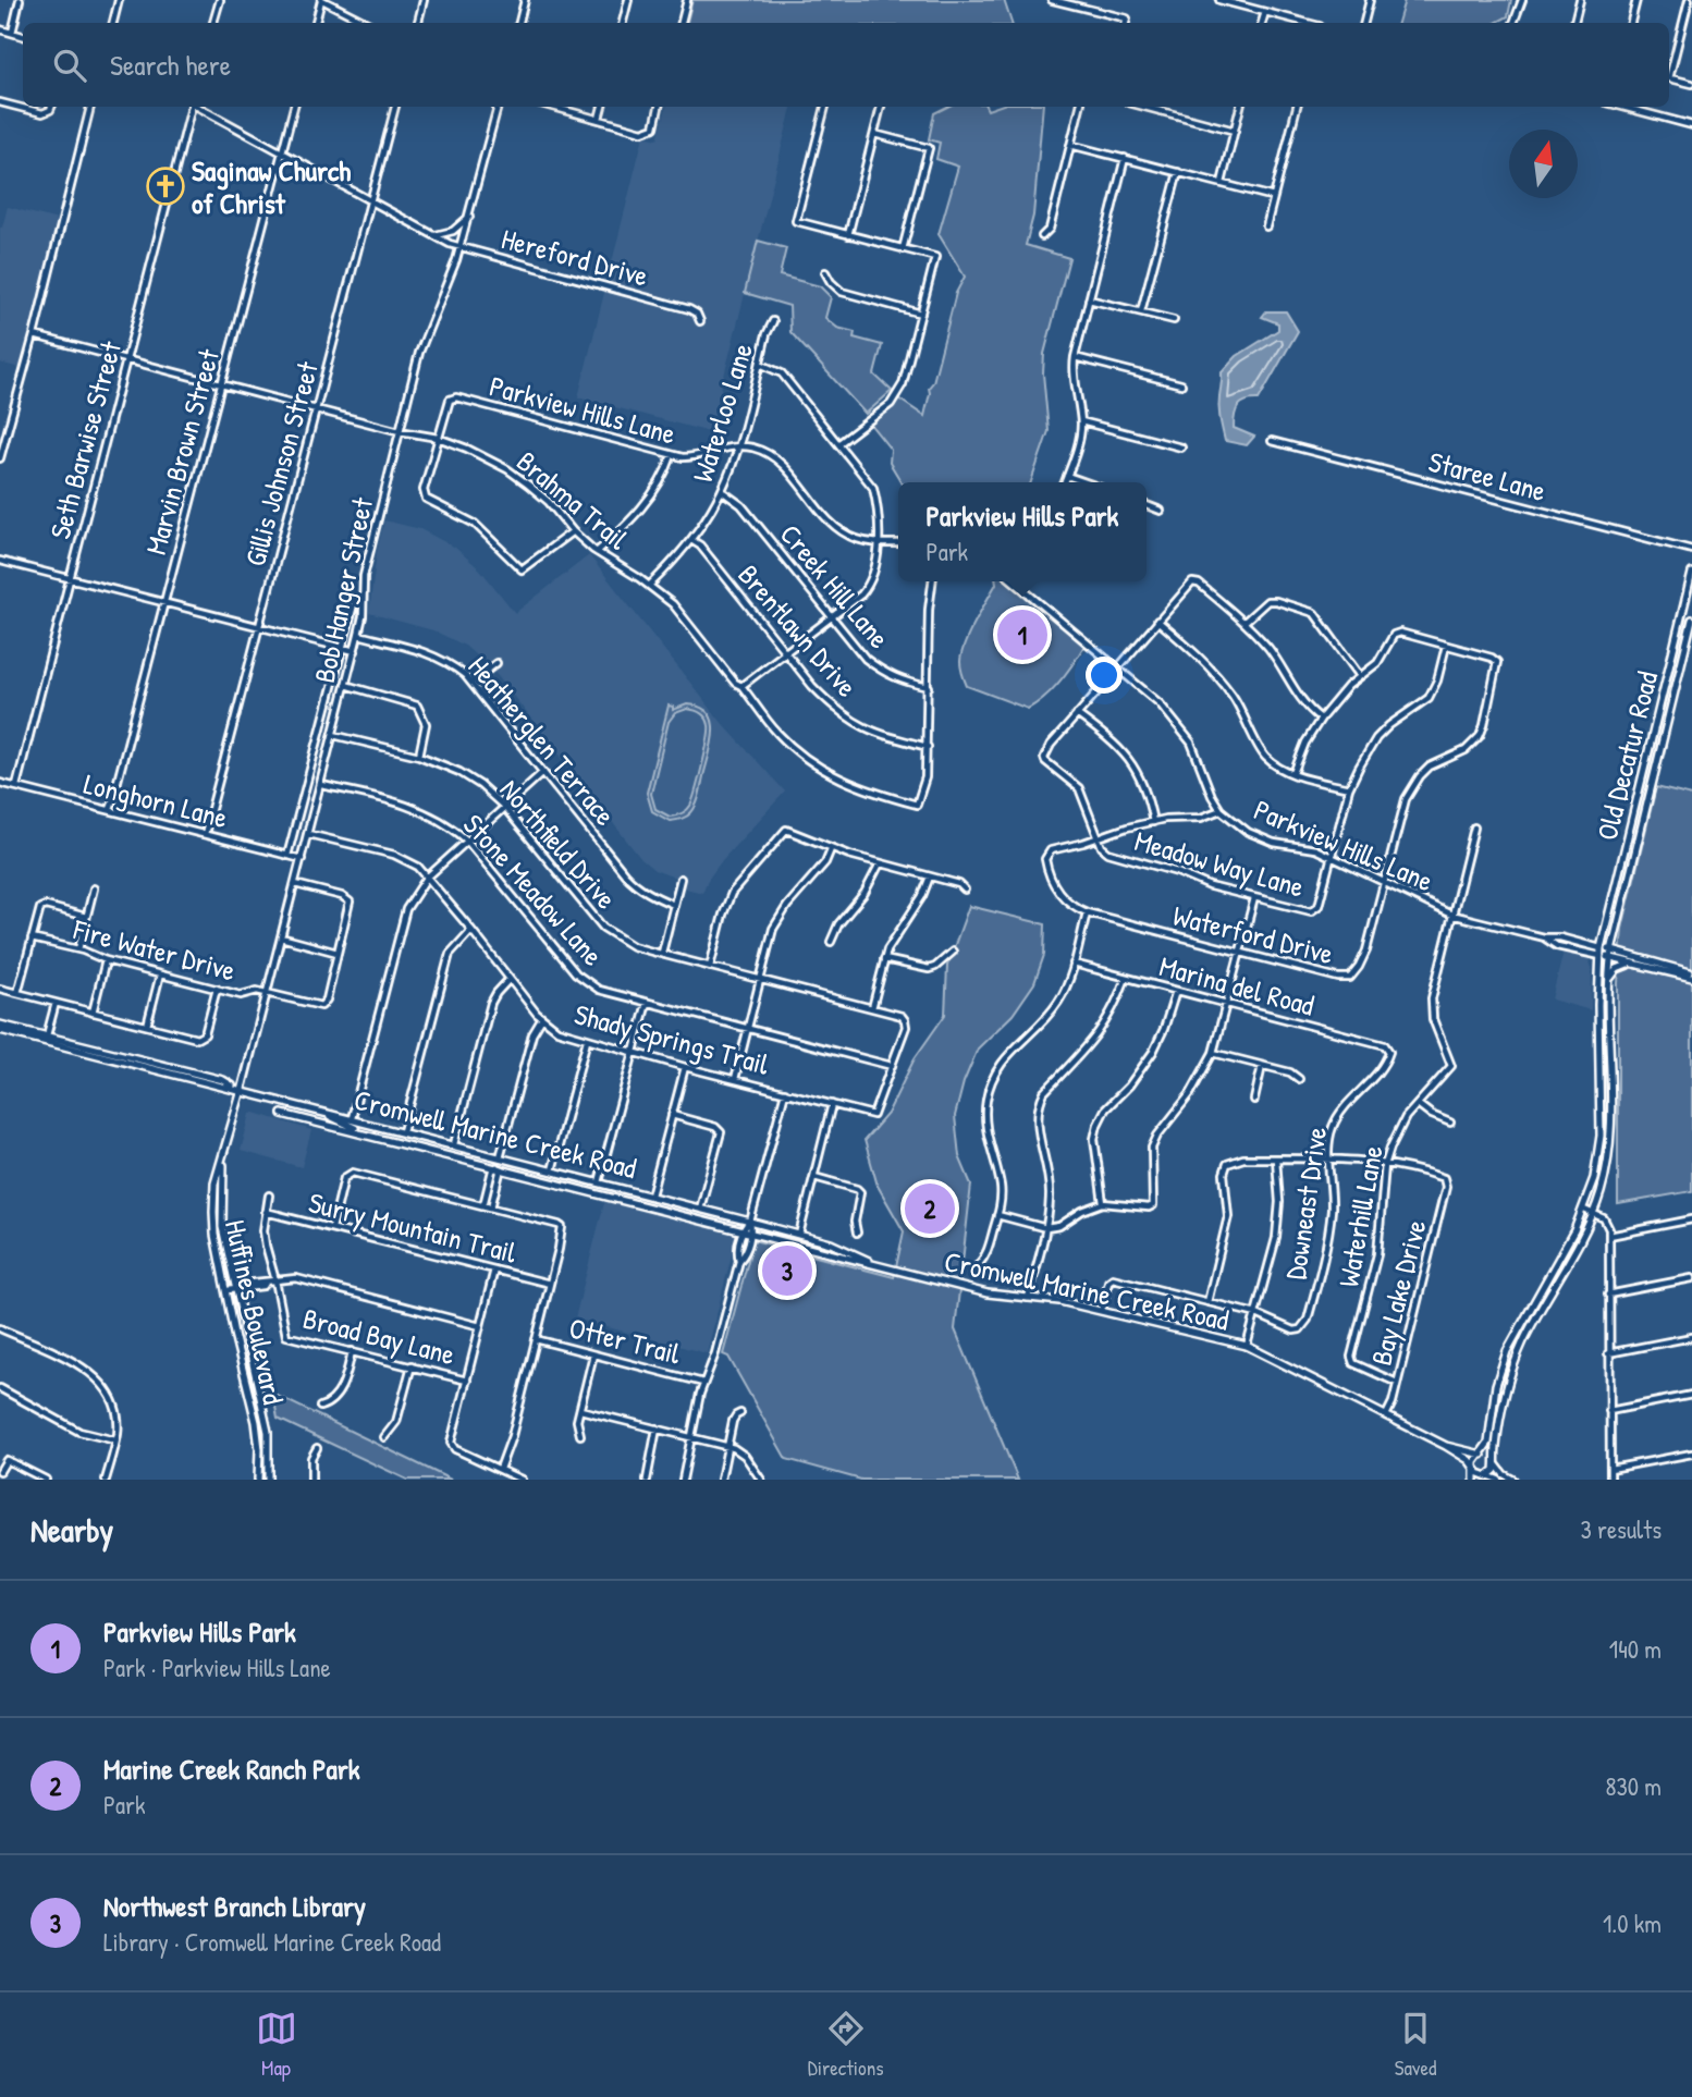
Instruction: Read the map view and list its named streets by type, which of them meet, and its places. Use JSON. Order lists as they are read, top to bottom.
{
  "streets": {
    "main road": ["Old Decatur Road", "Cromwell Marine Creek Road", "Huffines Boulevard"],
    "street": [
      "Hereford Drive",
      "Parkview Hills Lane",
      "Waterloo Lane",
      "Seth Barwise Street",
      "Marvin Brown Street",
      "Gillis Johnson Street",
      "Staree Lane",
      "Brahma Trail",
      "Creek Hill Lane",
      "Bob Hanger Street",
      "Brentlawn Drive",
      "Heatherglen Terrace",
      "Longhorn Lane",
      "Northfield Drive",
      "Meadow Way Lane",
      "Stone Meadow Lane",
      "Waterford Drive",
      "Fire Water Drive",
      "Marina del Road",
      "Shady Springs Trail",
      "Downeast Drive",
      "Waterhill Lane",
      "Surry Mountain Trail",
      "Bay Lake Drive",
      "Broad Bay Lane",
      "Otter Trail"
    ]
  },
  "crossings": [
    ["Hereford Drive", "Marvin Brown Street"],
    ["Hereford Drive", "Gillis Johnson Street"],
    ["Hereford Drive", "Bob Hanger Street"],
    ["Parkview Hills Lane", "Waterloo Lane"],
    ["Parkview Hills Lane", "Brahma Trail"],
    ["Parkview Hills Lane", "Old Decatur Road"],
    ["Parkview Hills Lane", "Meadow Way Lane"],
    ["Parkview Hills Lane", "Waterford Drive"],
    ["Parkview Hills Lane", "Waterhill Lane"],
    ["Waterloo Lane", "Brahma Trail"],
    ["Waterloo Lane", "Creek Hill Lane"],
    ["Waterloo Lane", "Brentlawn Drive"],
    ["Seth Barwise Street", "Brahma Trail"],
    ["Seth Barwise Street", "Longhorn Lane"],
    ["Marvin Brown Street", "Brahma Trail"],
    ["Marvin Brown Street", "Longhorn Lane"],
    ["Gillis Johnson Street", "Brahma Trail"],
    ["Gillis Johnson Street", "Longhorn Lane"],
    ["Brahma Trail", "Bob Hanger Street"],
    ["Brahma Trail", "Brentlawn Drive"],
    ["Bob Hanger Street", "Heatherglen Terrace"],
    ["Bob Hanger Street", "Longhorn Lane"],
    ["Bob Hanger Street", "Northfield Drive"],
    ["Bob Hanger Street", "Stone Meadow Lane"],
    ["Bob Hanger Street", "Fire Water Drive"],
    ["Bob Hanger Street", "Shady Springs Trail"],
    ["Bob Hanger Street", "Cromwell Marine Creek Road"],
    ["Bob Hanger Street", "Huffines Boulevard"],
    ["Old Decatur Road", "Cromwell Marine Creek Road"],
    ["Northfield Drive", "Stone Meadow Lane"],
    ["Northfield Drive", "Shady Springs Trail"],
    ["Meadow Way Lane", "Waterford Drive"],
    ["Stone Meadow Lane", "Shady Springs Trail"],
    ["Marina del Road", "Downeast Drive"],
    ["Cromwell Marine Creek Road", "Bay Lake Drive"],
    ["Cromwell Marine Creek Road", "Huffines Boulevard"],
    ["Waterhill Lane", "Bay Lake Drive"],
    ["Surry Mountain Trail", "Broad Bay Lane"]
  ],
  "places": {
    "church": ["Saginaw Church of Christ"]
  },
  "north": "top",
  "page": {
    "search": "Search here",
    "popup": ["Parkview Hills Park", "Park"],
    "pins": ["1", "2", "3"],
    "heading": ["Nearby", "3 results"],
    "list": [
      {
        "mark": "1",
        "name": "Parkview Hills Park",
        "note": "Park · Parkview Hills Lane",
        "value": "140 m"
      },
      {
        "mark": "2",
        "name": "Marine Creek Ranch Park",
        "note": "Park",
        "value": "830 m"
      },
      {
        "mark": "3",
        "name": "Northwest Branch Library",
        "note": "Library · Cromwell Marine Creek Road",
        "value": "1.0 km"
      }
    ],
    "nav": ["Map", "Directions", "Saved"]
  }
}
